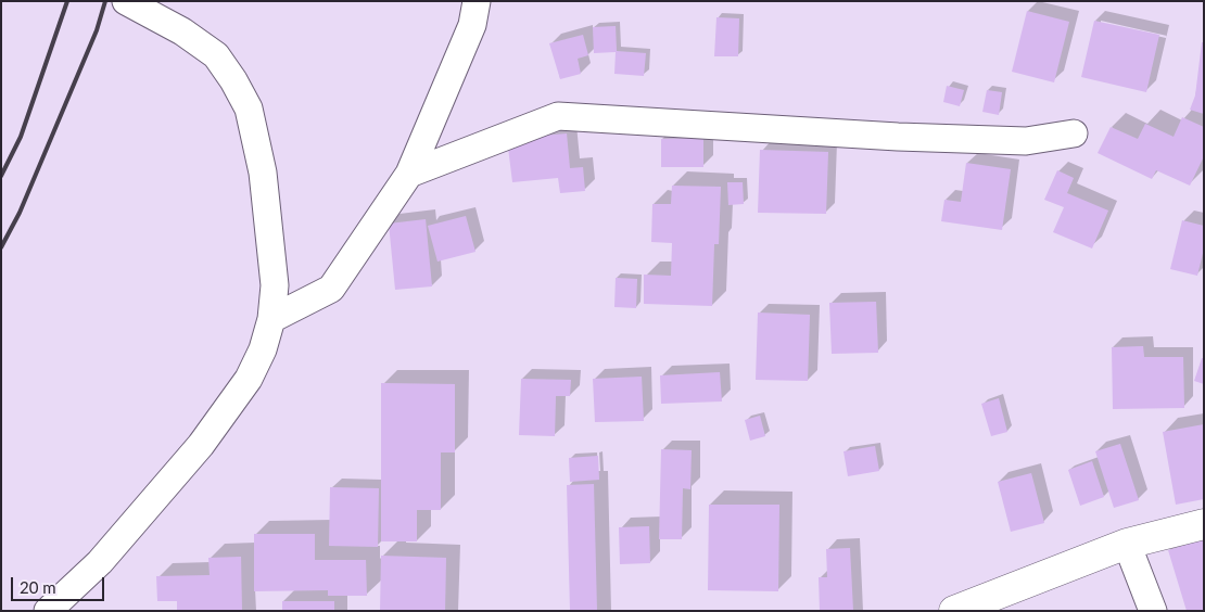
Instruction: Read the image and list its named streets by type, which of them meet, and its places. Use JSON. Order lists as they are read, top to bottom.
{
  "scale_bar": "20 m"
}
